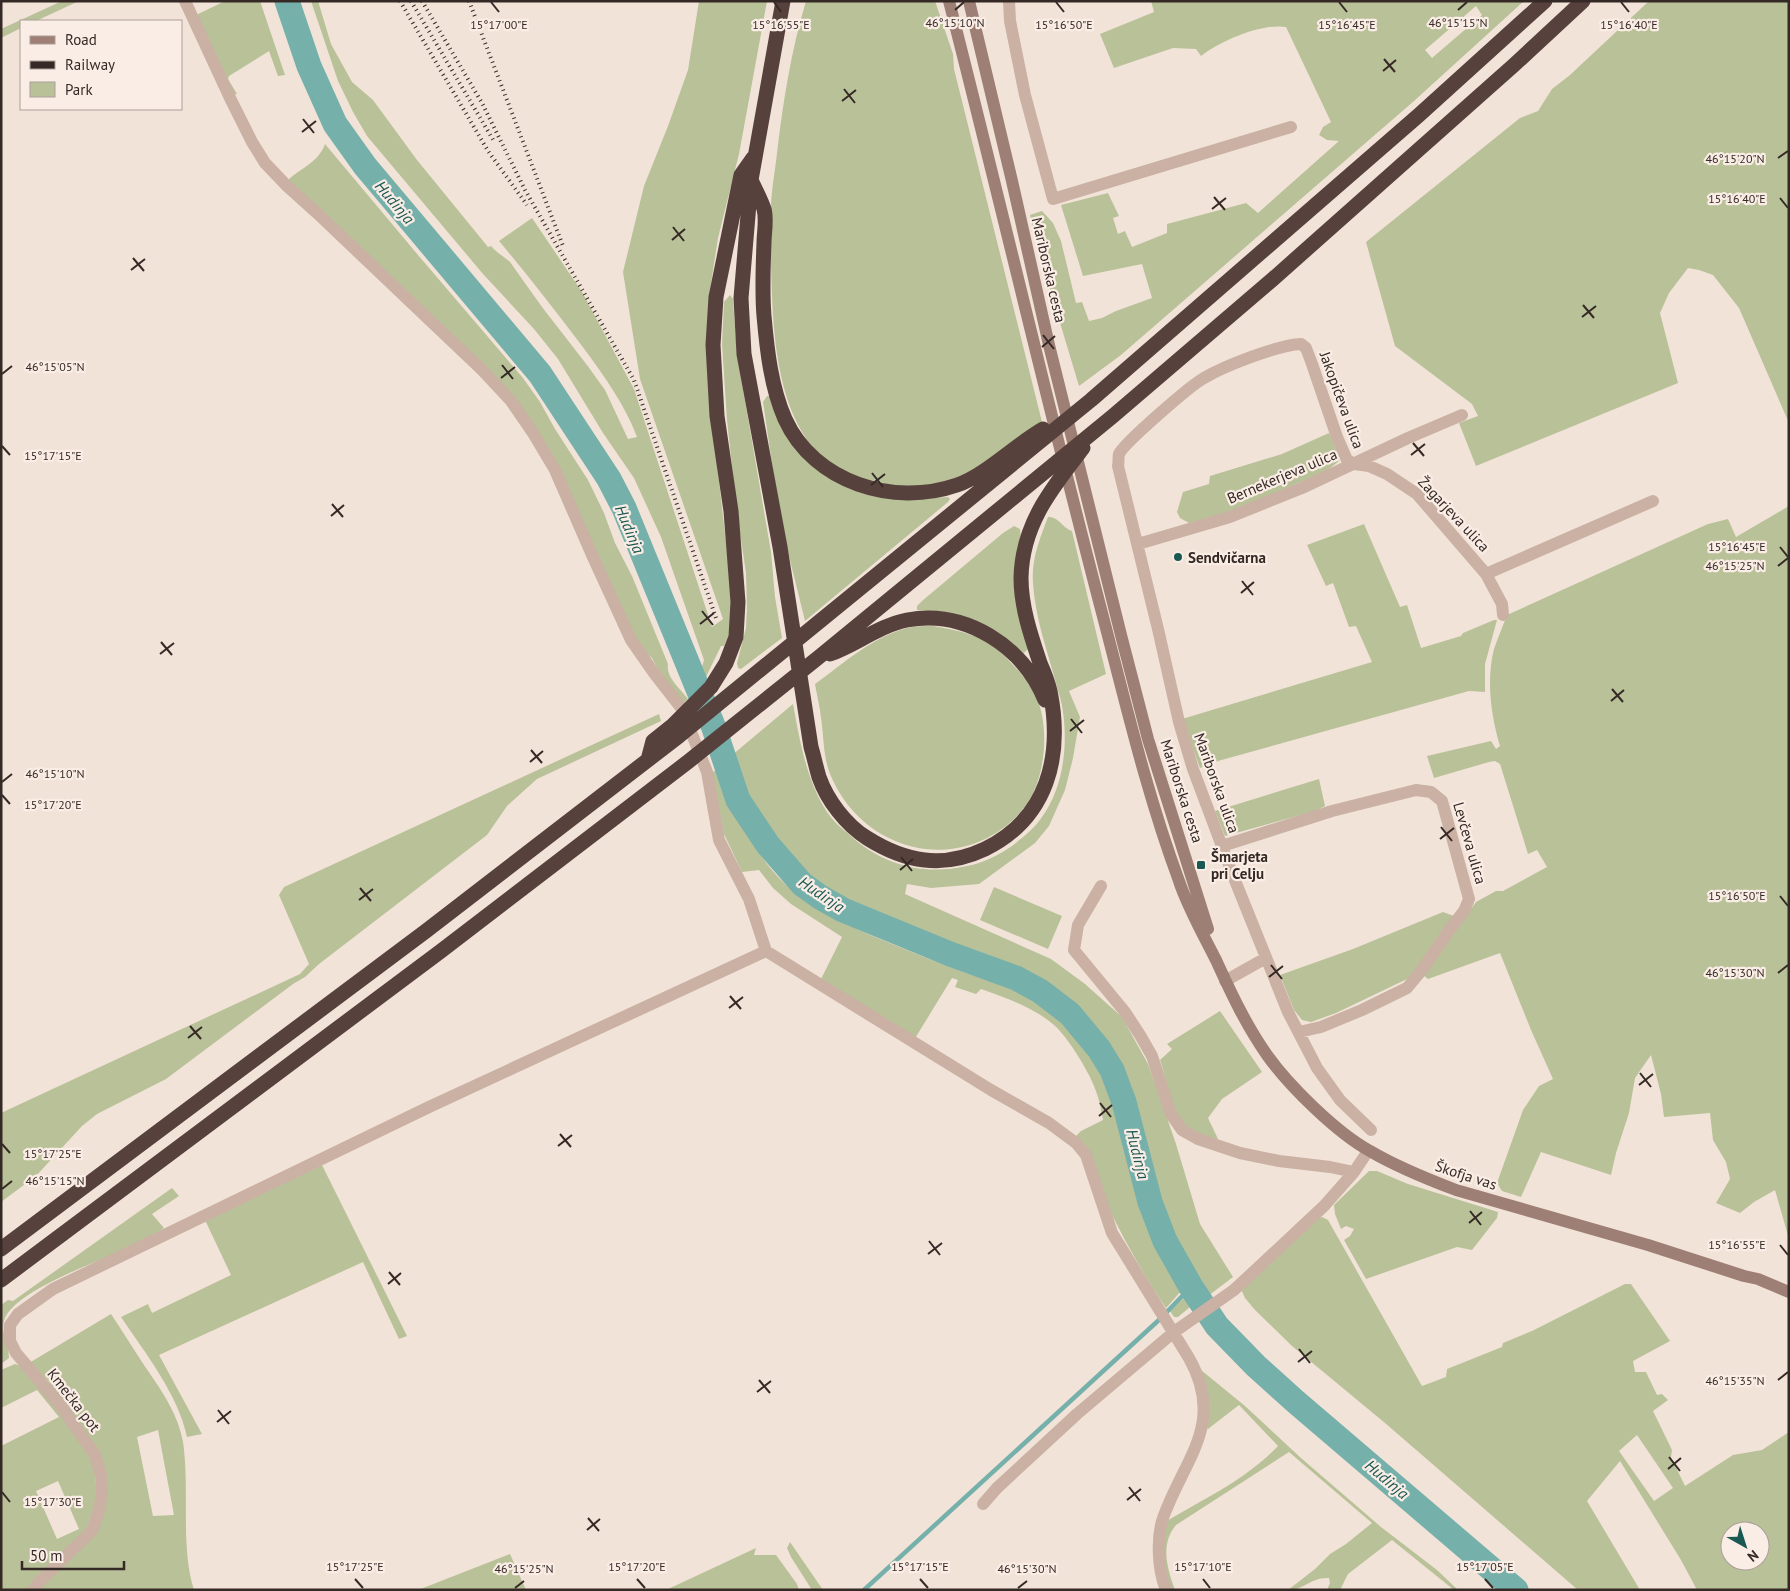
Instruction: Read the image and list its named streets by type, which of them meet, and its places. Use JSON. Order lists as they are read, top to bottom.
{
  "streets": {
    "main road": ["Mariborska cesta", "Škofja vas"],
    "street": [
      "Jakopičeva ulica",
      "Bernekerjeva ulica",
      "Žagarjeva ulica",
      "Mariborska ulica",
      "Levčeva ulica",
      "Kmečka pot"
    ]
  },
  "crossings": [
    ["Mariborska cesta", "Škofja vas"],
    ["Jakopičeva ulica", "Bernekerjeva ulica"],
    ["Jakopičeva ulica", "Žagarjeva ulica"],
    ["Jakopičeva ulica", "Mariborska ulica"],
    ["Bernekerjeva ulica", "Žagarjeva ulica"],
    ["Bernekerjeva ulica", "Mariborska ulica"],
    ["Mariborska ulica", "Levčeva ulica"]
  ],
  "water": ["Hudinja"],
  "places": {
    "other": ["Sendvičarna"],
    "transit": ["Šmarjeta pri Celju"]
  },
  "legend": ["Road", "Railway", "Park"],
  "scale_bar": "50 m",
  "north": "bottom right",
  "coordinates": [
    "46°15'10\"N",
    "46°15'15\"N",
    "15°17'00\"E",
    "15°16'55\"E",
    "15°16'45\"E",
    "15°16'40\"E",
    "15°16'50\"E",
    "46°15'20\"N",
    "46°15'05\"N",
    "15°17'15\"E",
    "46°15'25\"N",
    "15°17'20\"E",
    "46°15'30\"N",
    "15°17'25\"E",
    "46°15'35\"N",
    "15°17'30\"E",
    "15°17'10\"E",
    "15°17'05\"E"
  ]
}
